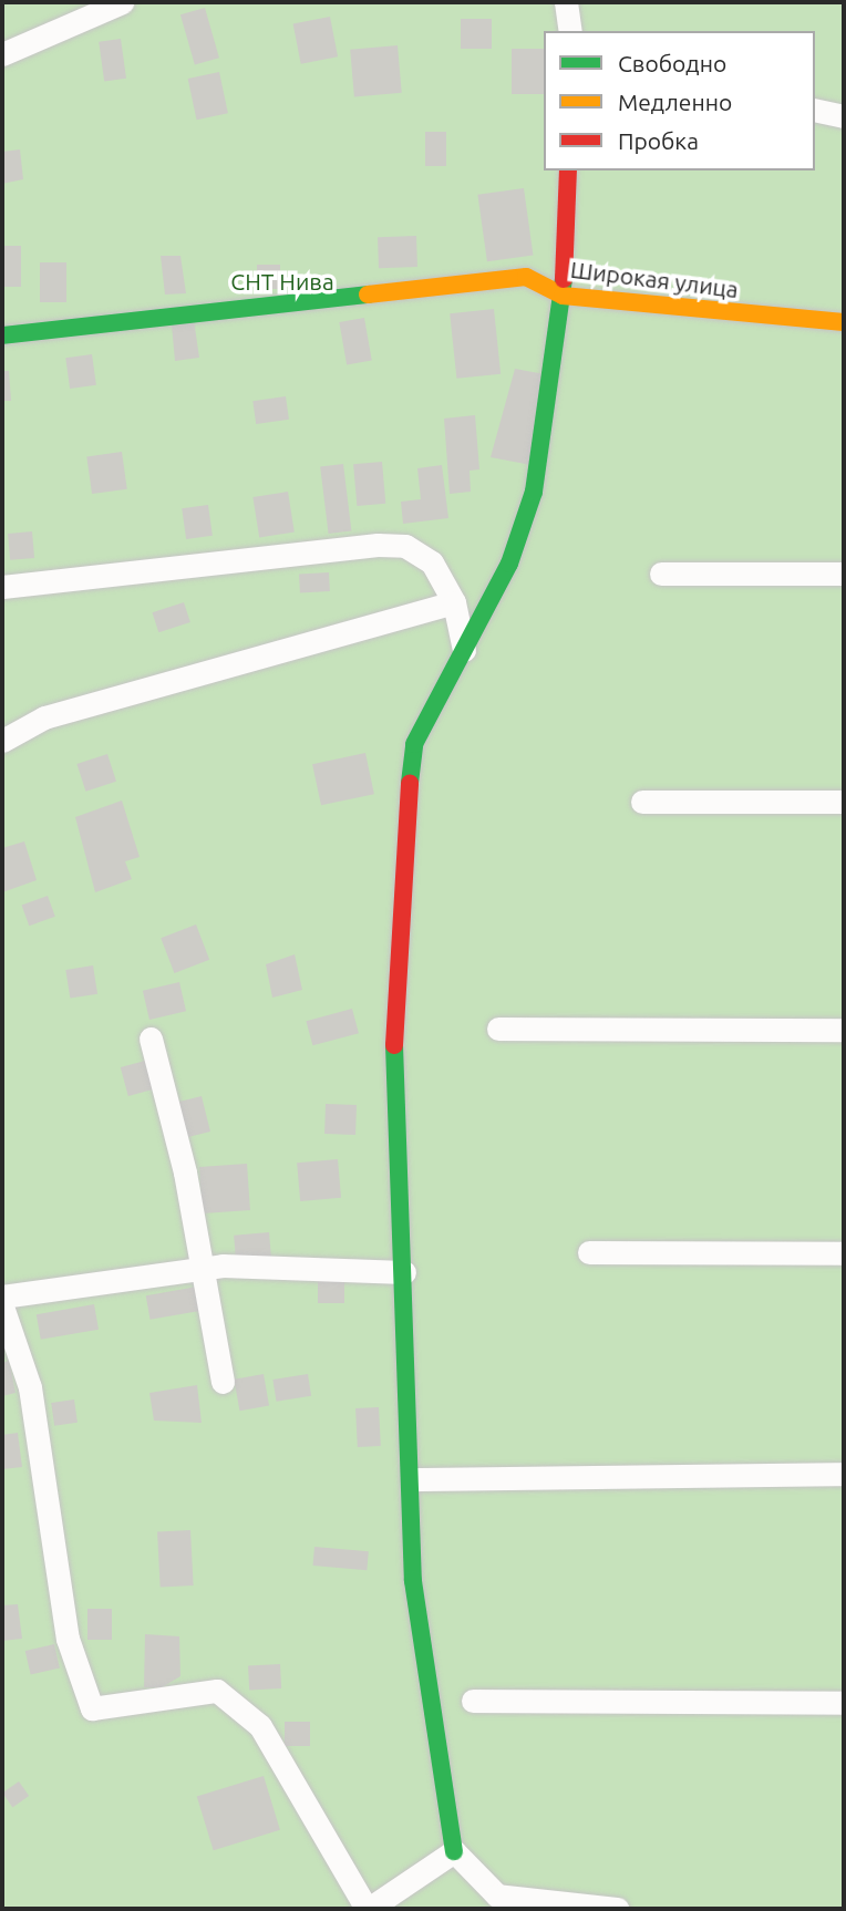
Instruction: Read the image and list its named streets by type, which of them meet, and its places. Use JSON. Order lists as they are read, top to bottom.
{
  "streets": {
    "street": ["Широкая улица"]
  },
  "parks": ["СНТ Нива"],
  "legend": ["Свободно", "Медленно", "Пробка"]
}
